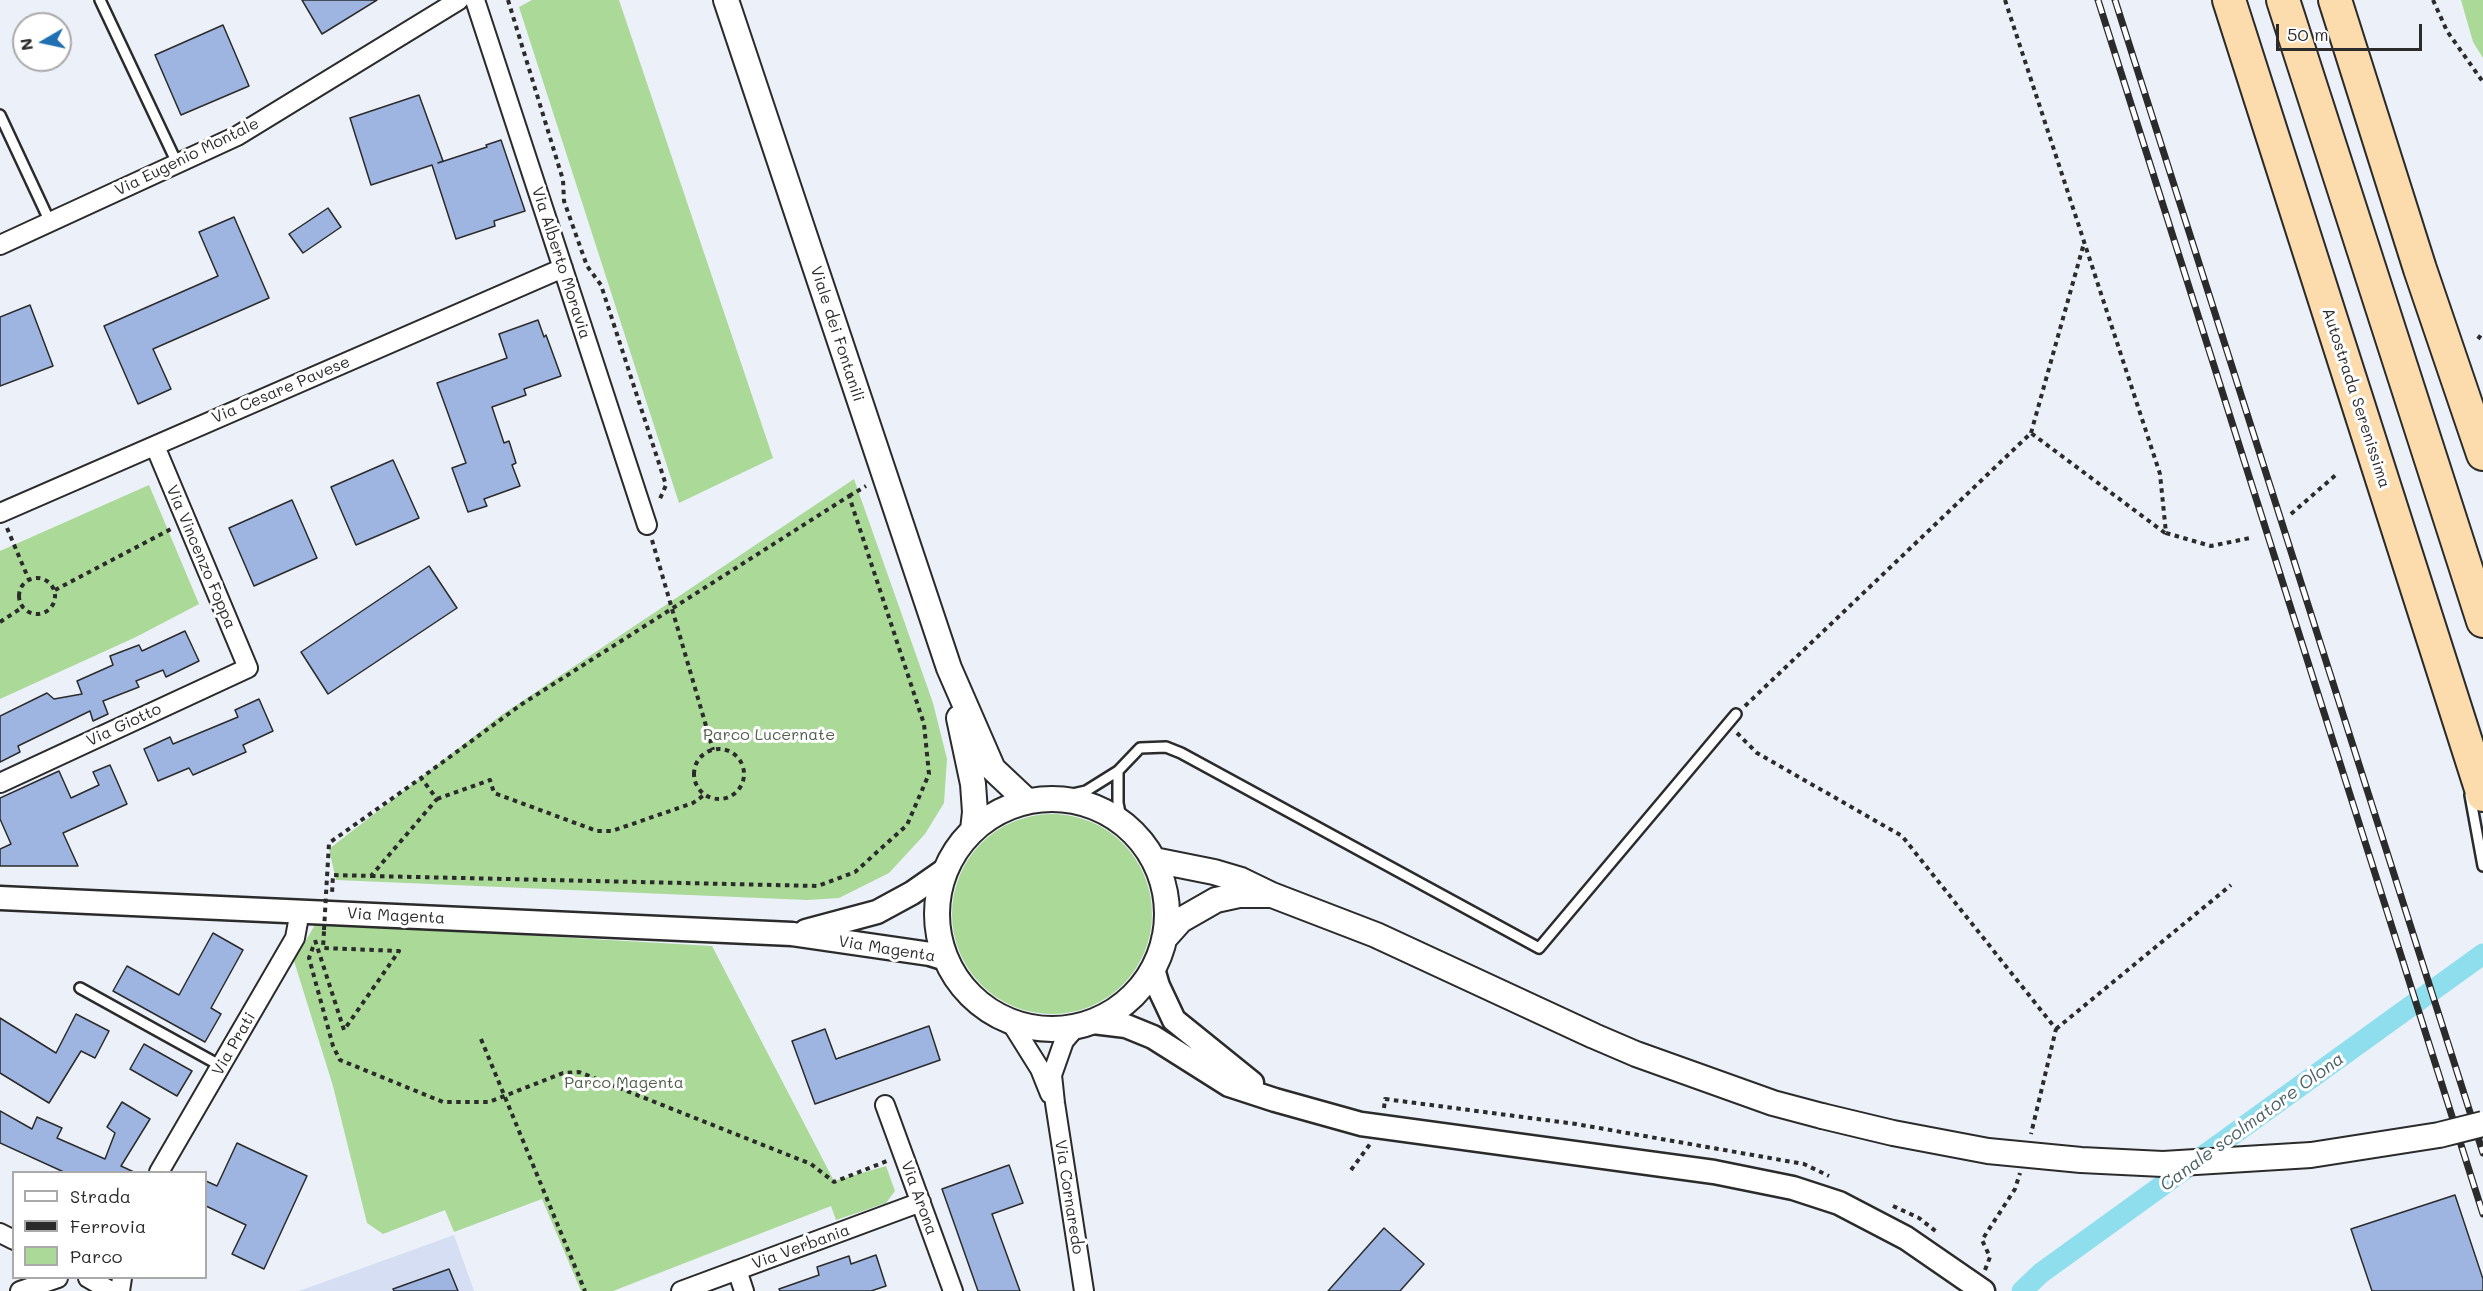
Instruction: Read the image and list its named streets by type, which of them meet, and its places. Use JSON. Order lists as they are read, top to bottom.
{
  "streets": {
    "highway": ["Autostrada Serenissima"],
    "main road": ["Viale dei Fontanili"],
    "street": [
      "Via Eugenio Montale",
      "Via Alberto Moravia",
      "Via Cesare Pavese",
      "Via Vincenzo Foppa",
      "Via Giotto",
      "Via Magenta",
      "Via Prati",
      "Via Cornaredo",
      "Via Arona",
      "Via Verbania"
    ]
  },
  "crossings": [
    ["Via Alberto Moravia", "Via Cesare Pavese"],
    ["Via Cesare Pavese", "Via Vincenzo Foppa"],
    ["Via Vincenzo Foppa", "Via Giotto"],
    ["Via Magenta", "Via Prati"],
    ["Via Arona", "Via Verbania"]
  ],
  "water": ["Canale scolmatore Olona"],
  "parks": ["Parco Lucernate", "Parco Magenta"],
  "legend": ["Strada", "Ferrovia", "Parco"],
  "scale_bar": "50 m",
  "north": "left"
}
